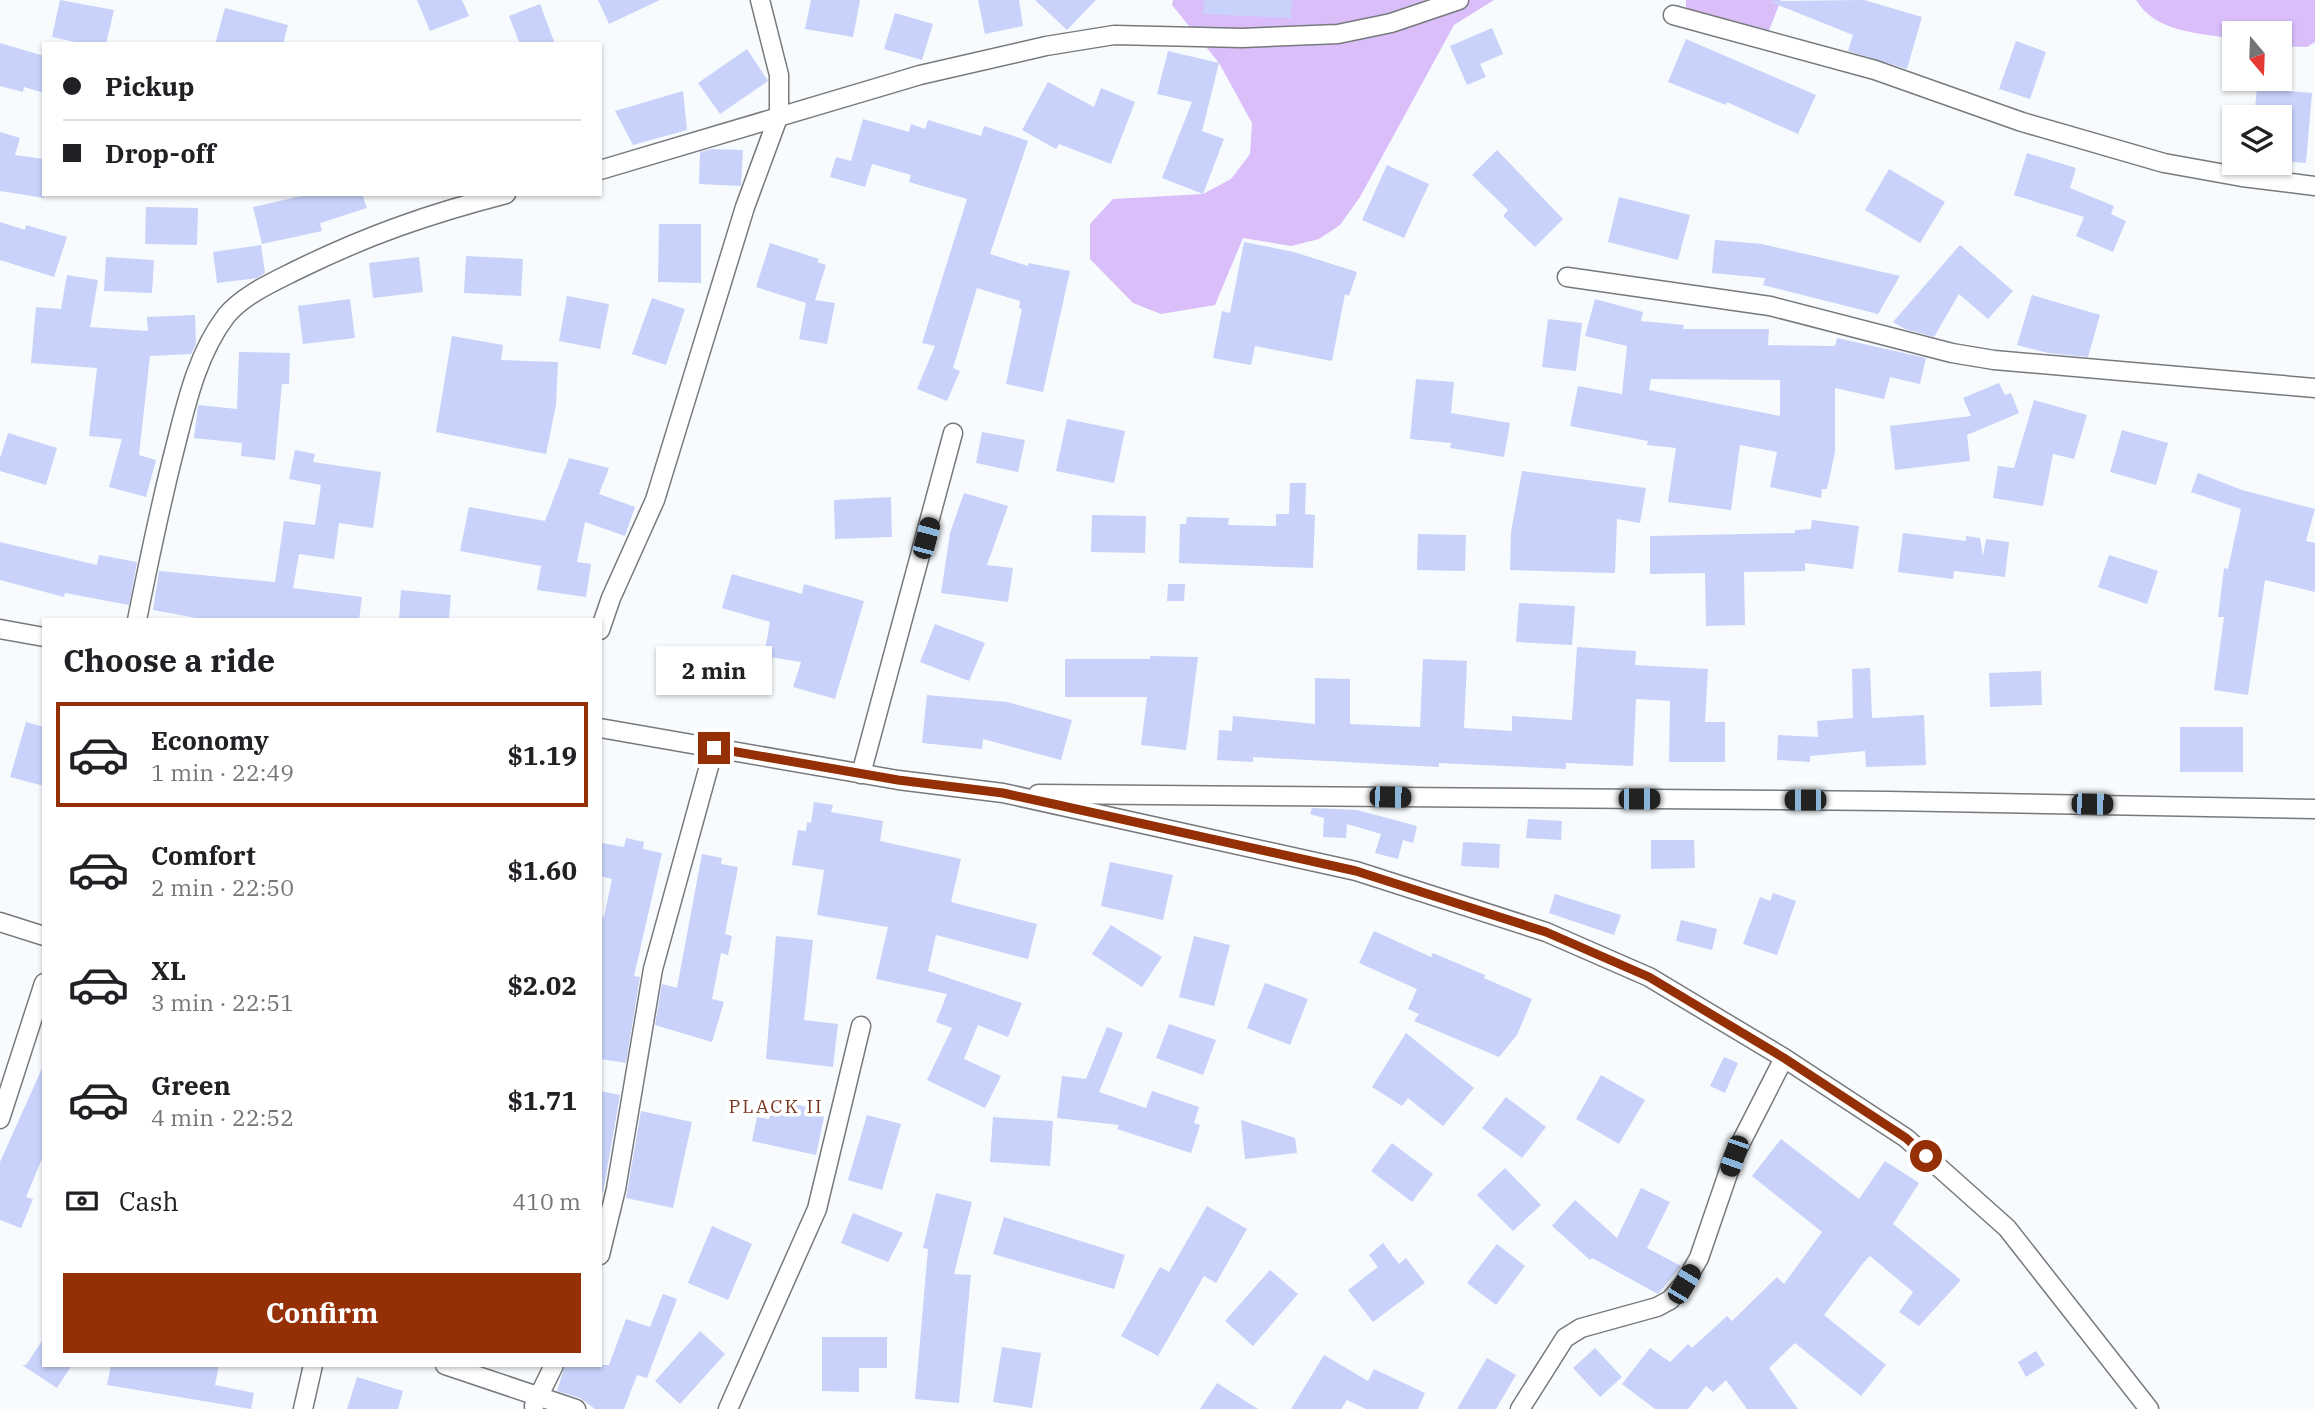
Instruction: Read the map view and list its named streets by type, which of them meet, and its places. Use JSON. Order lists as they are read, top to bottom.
{
  "districts": ["PLACK II"],
  "north": "bottom",
  "page": {
    "banner": ["Pickup", "Drop-off"],
    "heading": "Choose a ride",
    "bubble": "2 min",
    "list": [
      {
        "name": "Economy",
        "note": "1 min · 22:49",
        "value": "$1.19"
      },
      {
        "name": "Comfort",
        "note": "2 min · 22:50",
        "value": "$1.60"
      },
      {
        "name": "XL",
        "note": "3 min · 22:51",
        "value": "$2.02"
      },
      {
        "name": "Green",
        "note": "4 min · 22:52",
        "value": "$1.71"
      }
    ],
    "pay": ["Cash", "410 m"],
    "buttons": "Confirm"
  }
}
